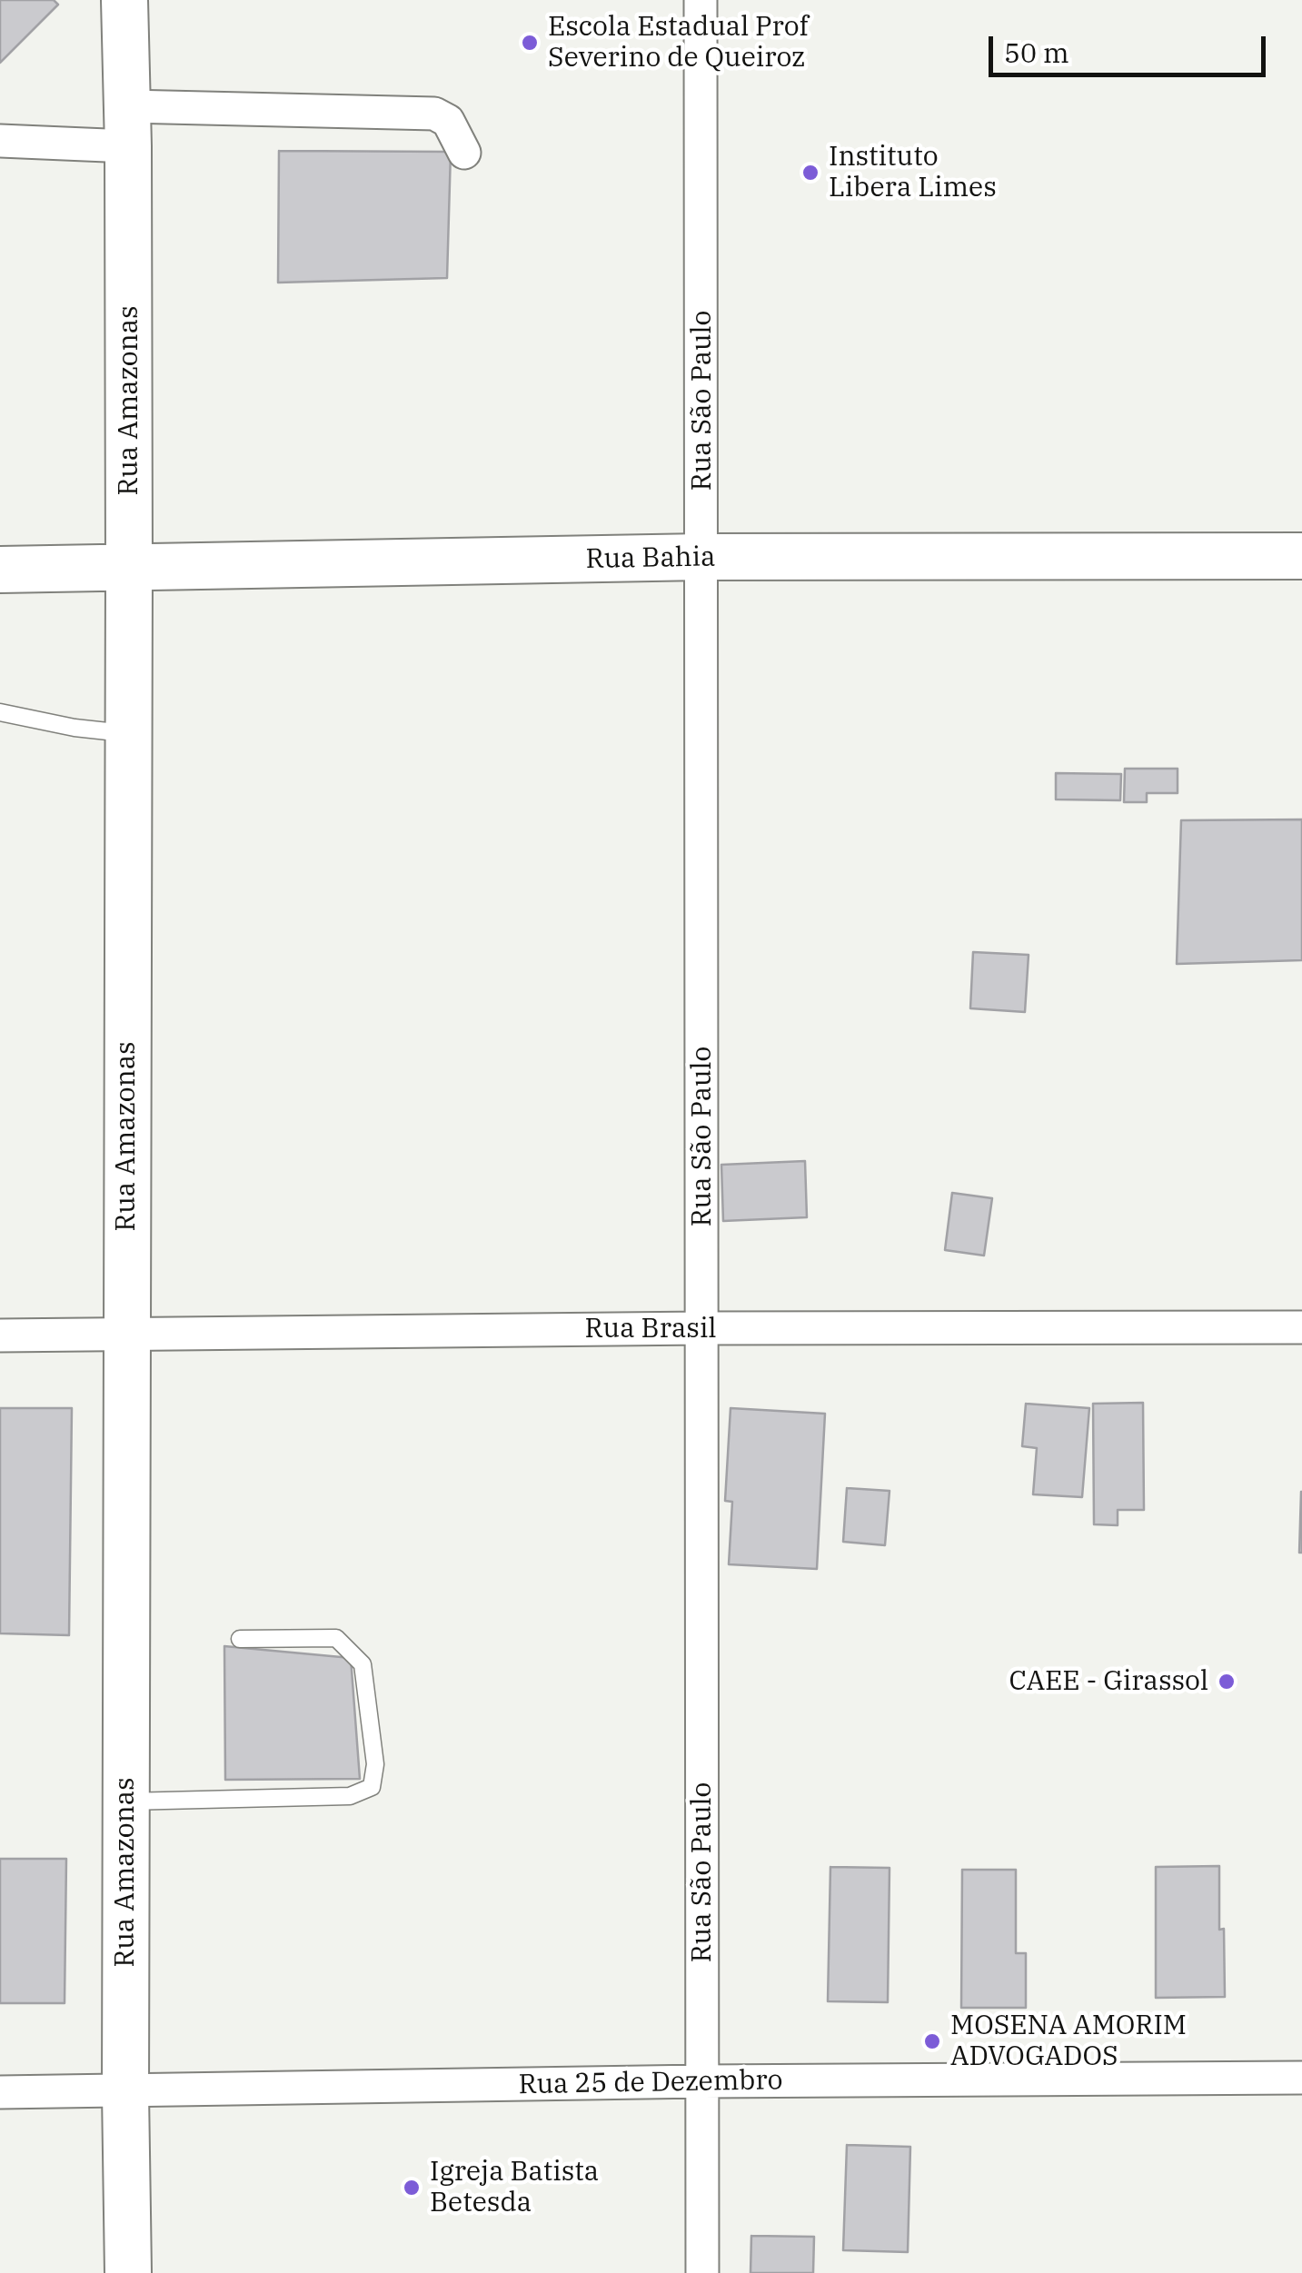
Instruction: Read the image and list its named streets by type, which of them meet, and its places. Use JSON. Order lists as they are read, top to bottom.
{
  "streets": {
    "street": [
      "Rua Amazonas",
      "Rua São Paulo",
      "Rua Bahia",
      "Rua Brasil",
      "Rua 25 de Dezembro"
    ]
  },
  "crossings": [
    ["Rua Amazonas", "Rua Bahia"],
    ["Rua Amazonas", "Rua Brasil"],
    ["Rua Amazonas", "Rua 25 de Dezembro"],
    ["Rua São Paulo", "Rua Bahia"],
    ["Rua São Paulo", "Rua Brasil"],
    ["Rua São Paulo", "Rua 25 de Dezembro"]
  ],
  "places": [
    "Escola Estadual Prof Severino de Queiroz",
    "Instituto Libera Limes",
    "CAEE - Girassol",
    "MOSENA AMORIM ADVOGADOS",
    "Igreja Batista Betesda"
  ],
  "scale_bar": "50 m"
}
